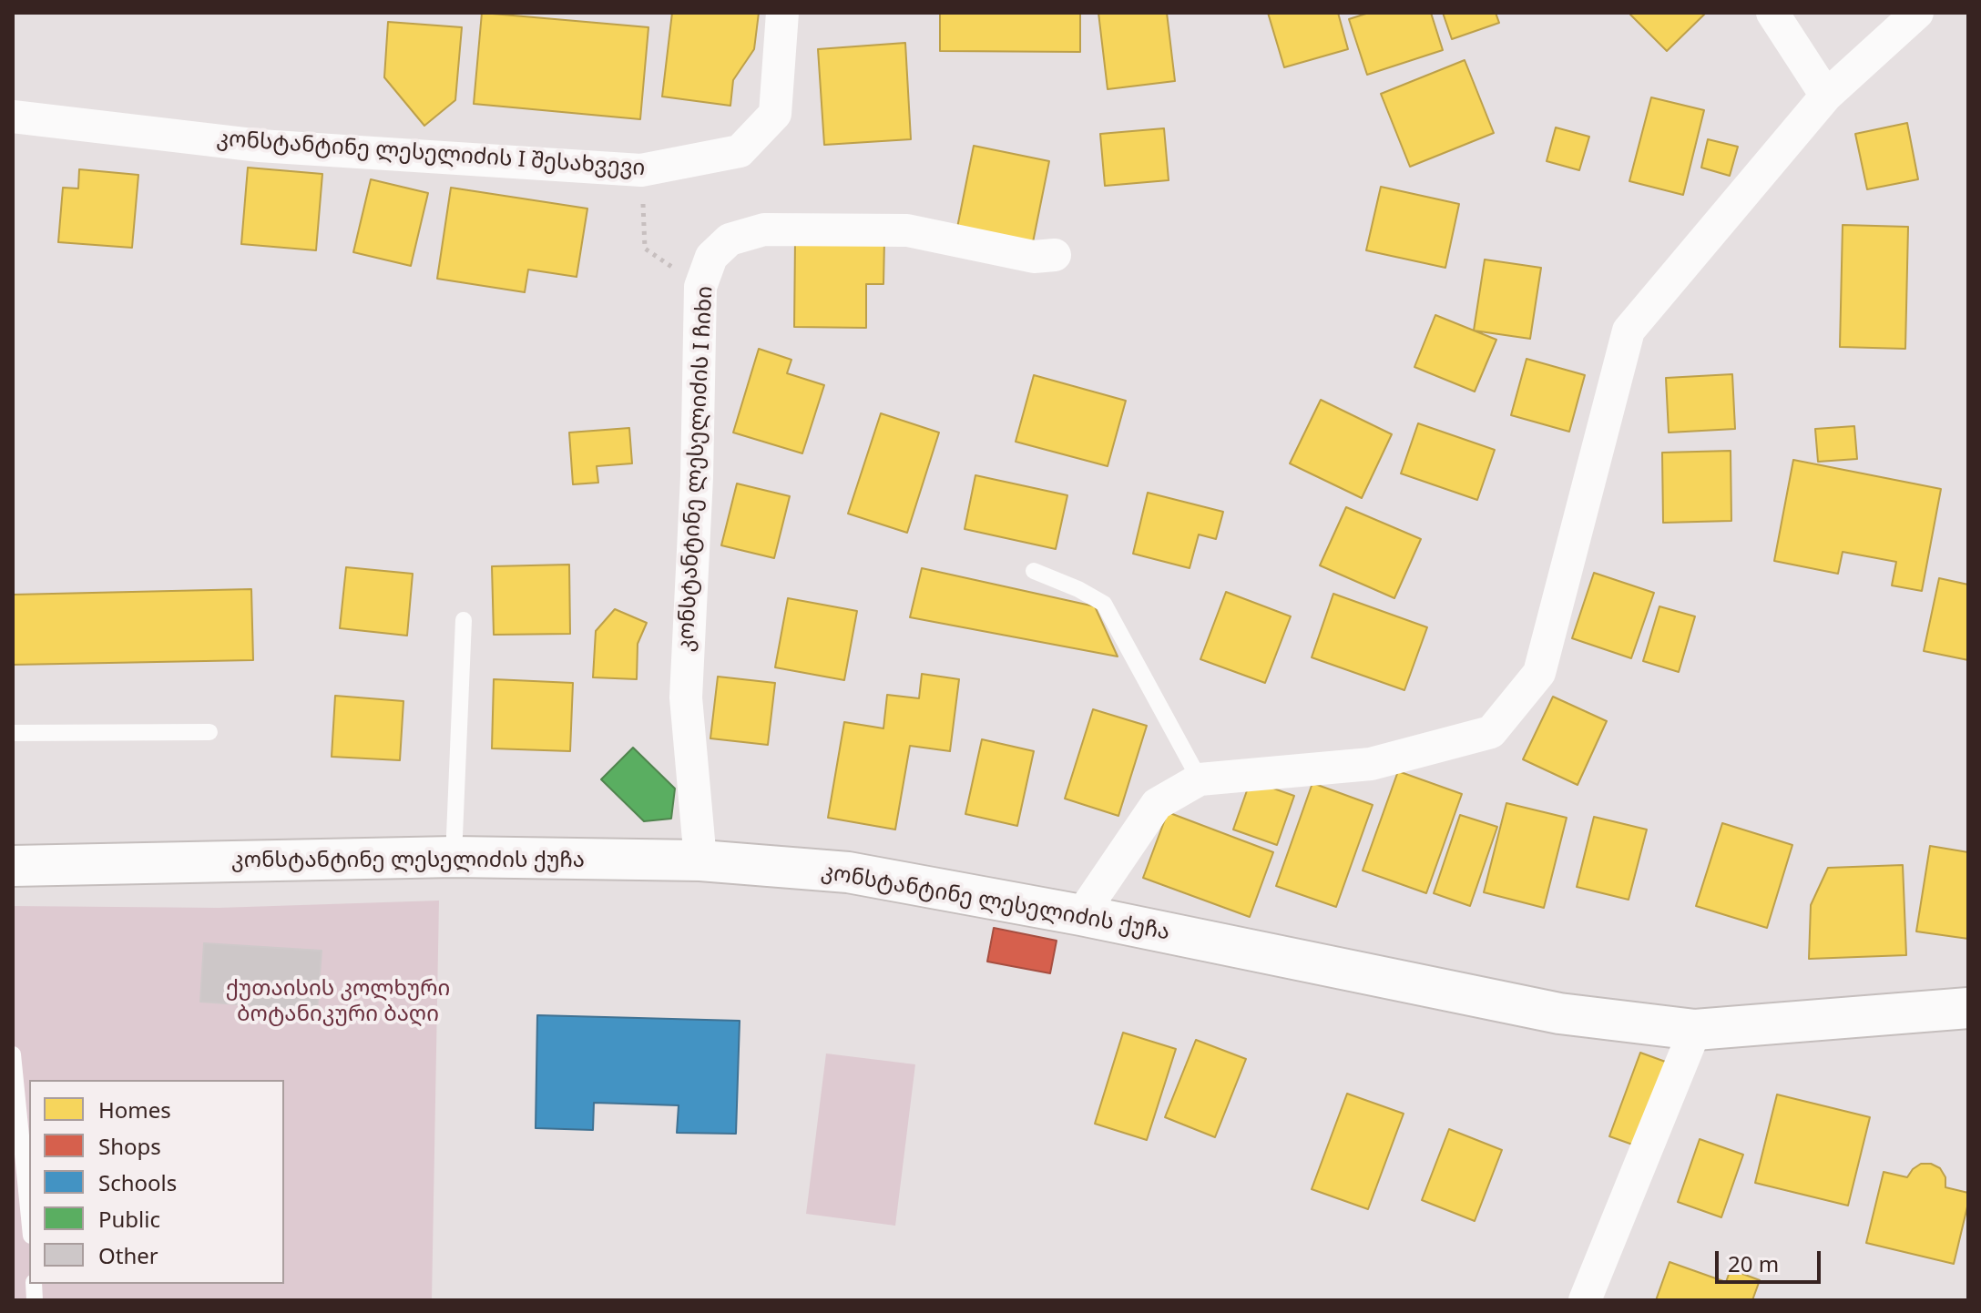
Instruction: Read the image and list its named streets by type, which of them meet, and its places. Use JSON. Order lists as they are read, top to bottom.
{
  "streets": {
    "main road": ["კონსტანტინე ლესელიძის ქუჩა"],
    "street": ["კონსტანტინე ლესელიძის I შესახვევი", "კონსტანტინე ლესელიძის I ჩიხი"]
  },
  "crossings": [
    ["კონსტანტინე ლესელიძის I ჩიხი", "კონსტანტინე ლესელიძის ქუჩა"]
  ],
  "parks": ["ქუთაისის კოლხური ბოტანიკური ბაღი"],
  "legend": [
    "Homes",
    "Shops",
    "Schools",
    "Public",
    "Other"
  ],
  "scale_bar": "20 m"
}
